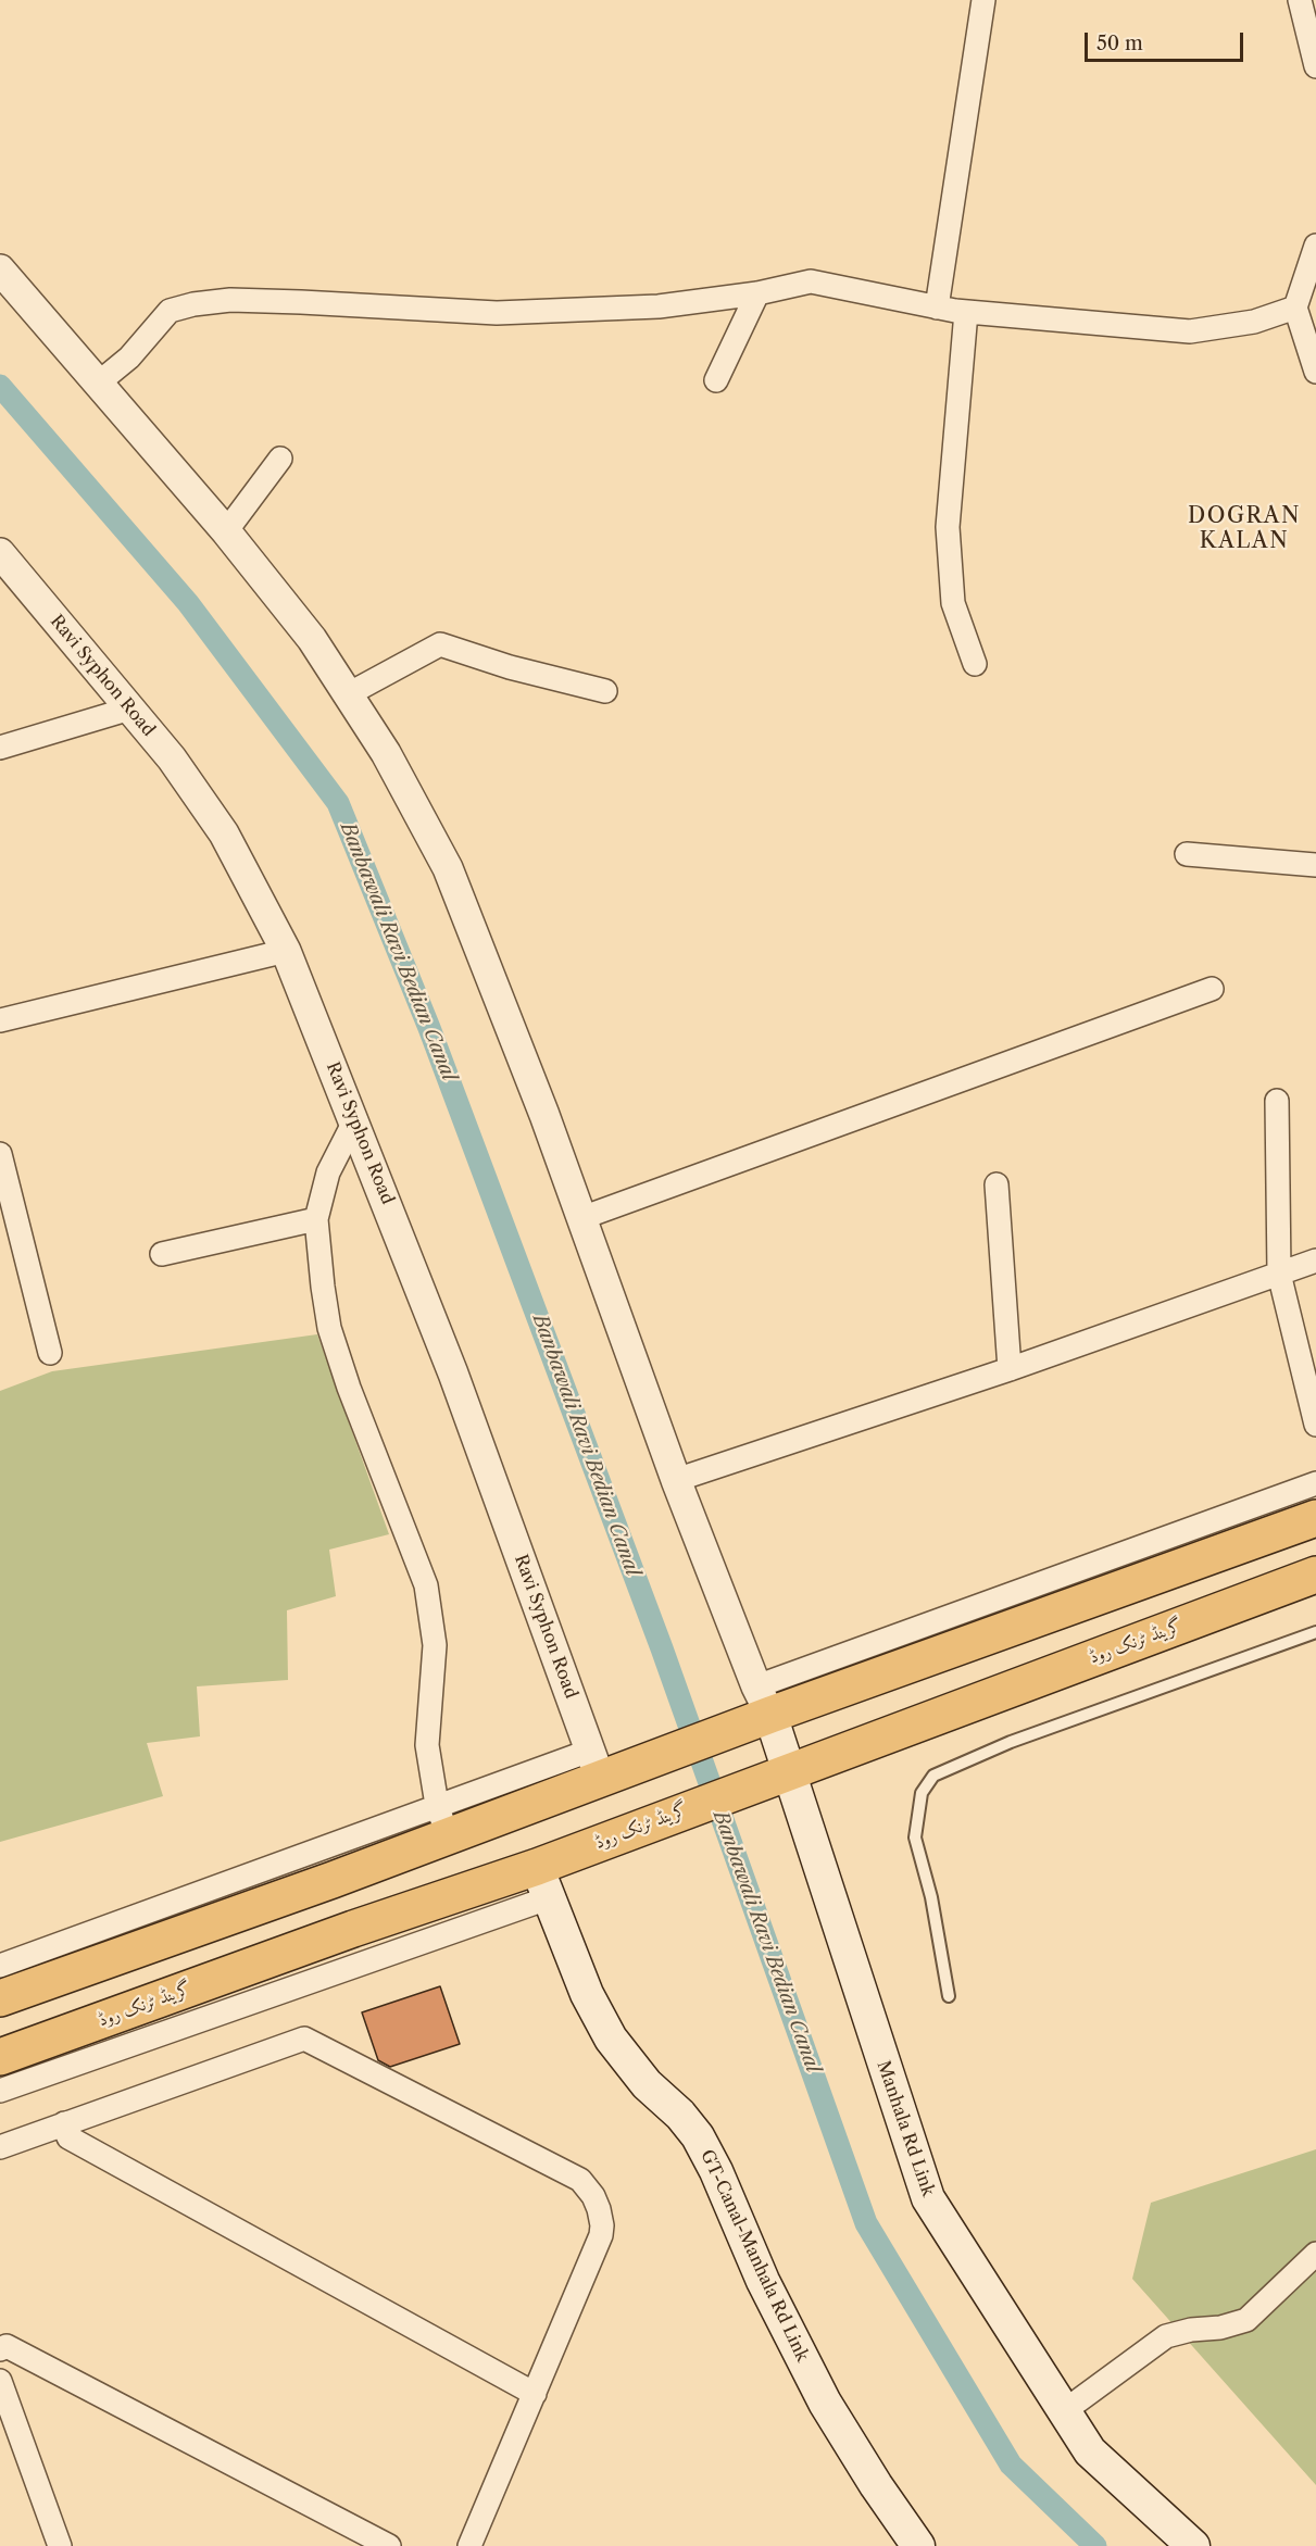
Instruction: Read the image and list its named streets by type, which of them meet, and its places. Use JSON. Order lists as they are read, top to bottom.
{
  "streets": {
    "highway": ["گرینڈ ٹرنک روڈ"],
    "main road": ["Manhala Rd Link", "GT-Canal-Manhala Rd Link"],
    "street": ["Ravi Syphon Road"]
  },
  "crossings": [
    ["گرینڈ ٹرنک روڈ", "Manhala Rd Link"],
    ["گرینڈ ٹرنک روڈ", "GT-Canal-Manhala Rd Link"]
  ],
  "districts": ["DOGRAN KALAN"],
  "water": ["Banbawali Ravi Bedian Canal"],
  "scale_bar": "50 m"
}
